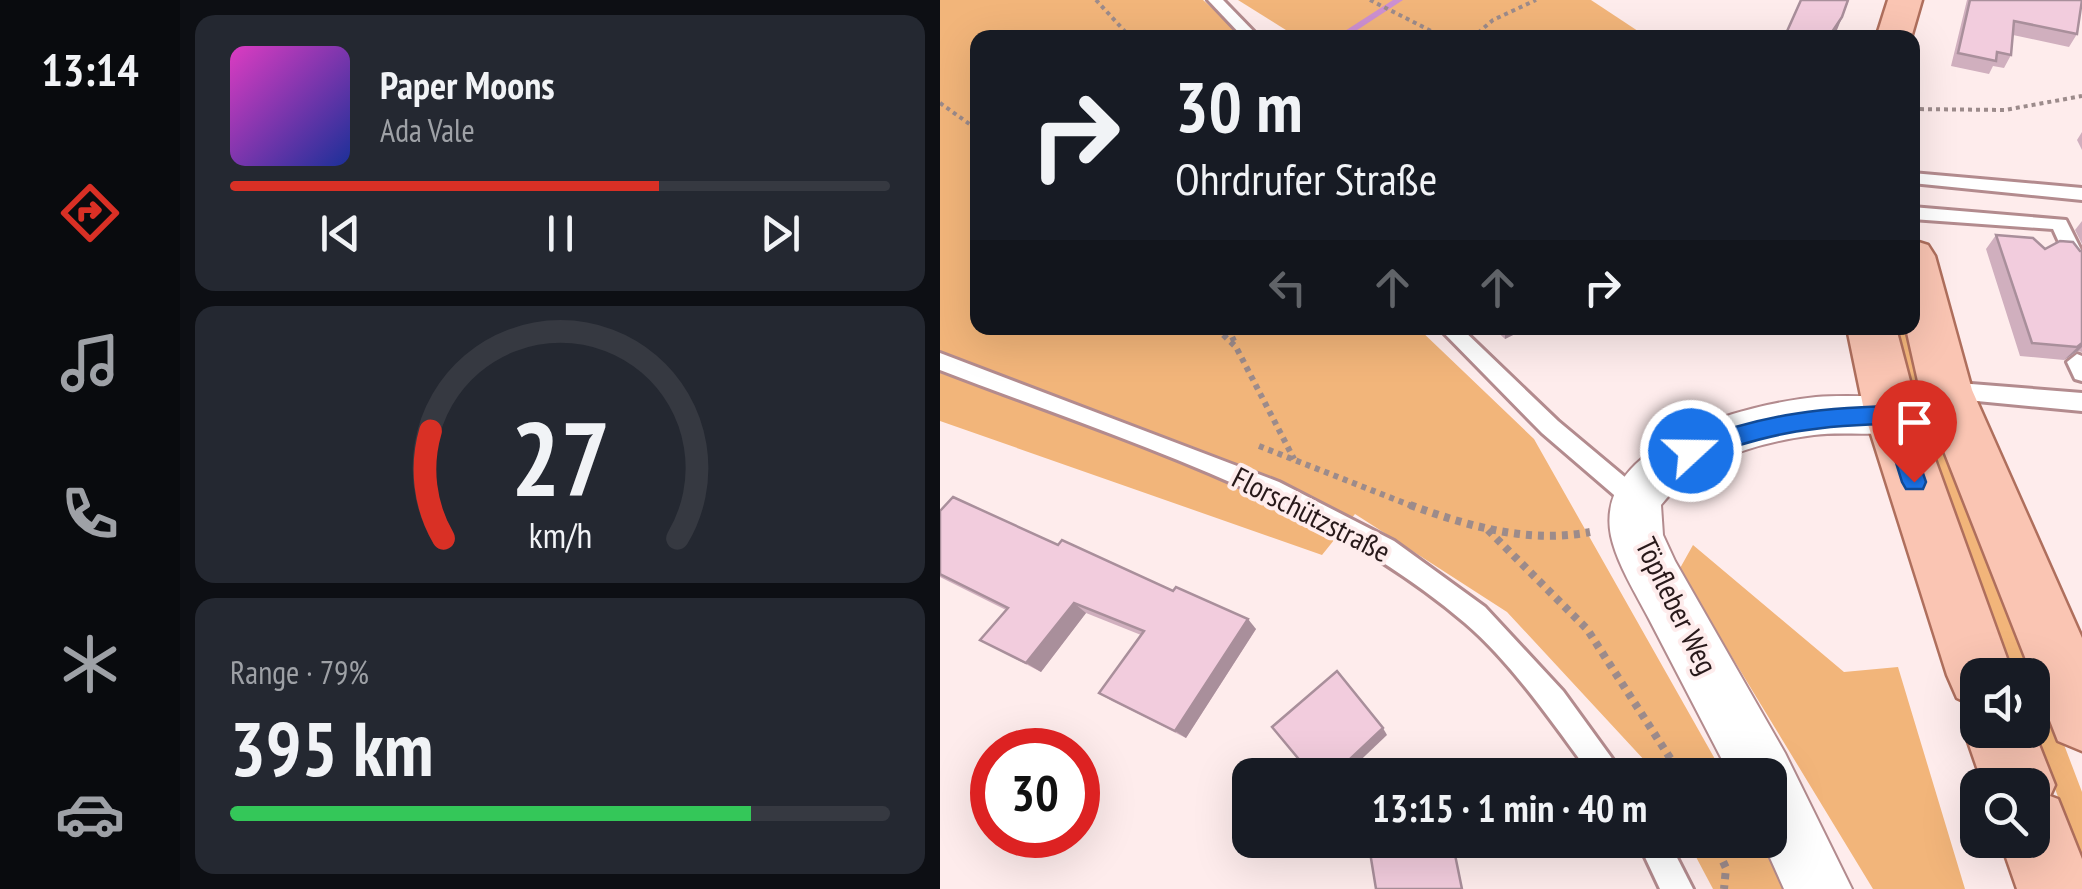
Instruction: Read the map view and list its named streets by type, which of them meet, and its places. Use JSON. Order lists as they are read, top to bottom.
{
  "streets": {
    "street": ["Töpfleber Weg"],
    "lane": ["Florschützstraße"]
  },
  "page": {
    "tabs": "13:14",
    "turn": ["30 m", "Ohrdrufer Straße"],
    "song": ["Paper Moons", "Ada Vale"],
    "tile": ["Range · 79%", "395 km"],
    "limit": "30",
    "trip": "13:15 · 1 min · 40 m",
    "gauge": ["27", "km/h"]
  }
}
